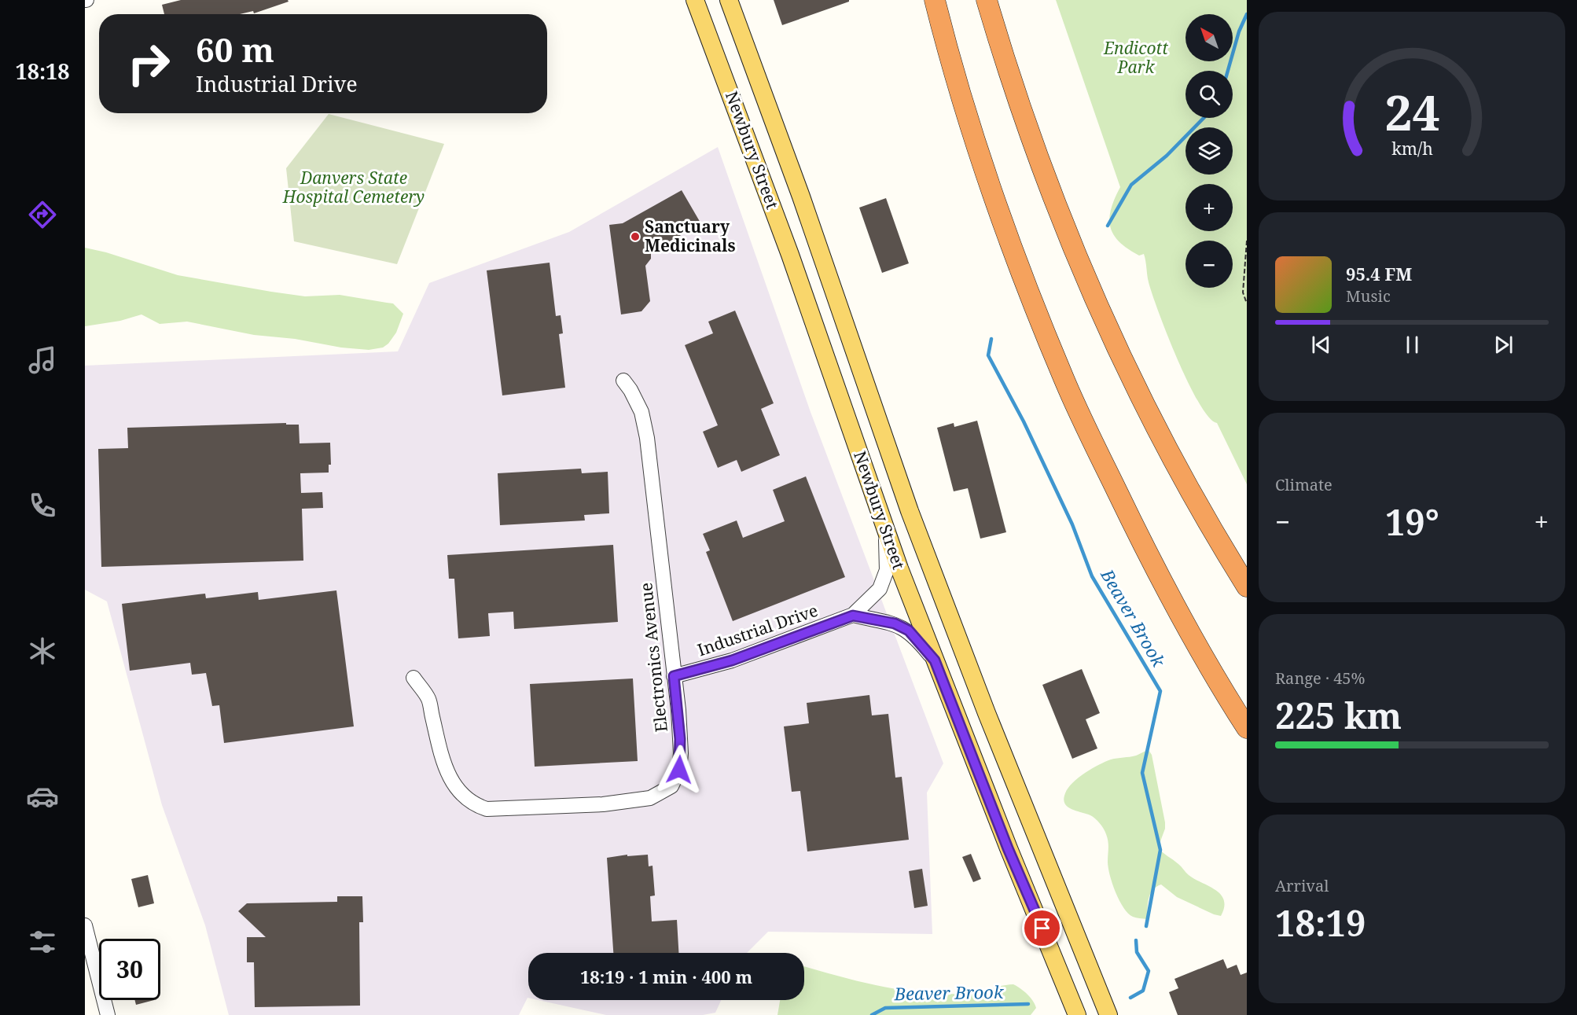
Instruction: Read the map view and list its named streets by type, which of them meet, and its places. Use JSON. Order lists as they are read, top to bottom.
{
  "streets": {
    "main road": ["Newbury Street"],
    "street": ["Industrial Drive", "Electronics Avenue"]
  },
  "crossings": [
    ["Newbury Street", "Industrial Drive"],
    ["Industrial Drive", "Electronics Avenue"]
  ],
  "water": ["Beaver Brook"],
  "parks": ["Endicott Park", "Danvers State Hospital Cemetery"],
  "places": ["Sanctuary Medicinals"],
  "north": "top left",
  "page": {
    "tabs": "18:18",
    "map_buttons": ["+", "−"],
    "turn": ["60 m", "Industrial Drive"],
    "song": ["95.4 FM", "Music"],
    "tile": [
      "Climate",
      ["Range · 45%", "225 km"],
      ["Arrival", "18:19"]
    ],
    "heat": ["−", "19°", "+"],
    "limit": "30",
    "trip": "18:19 · 1 min · 400 m",
    "gauge": ["24", "km/h"]
  }
}
